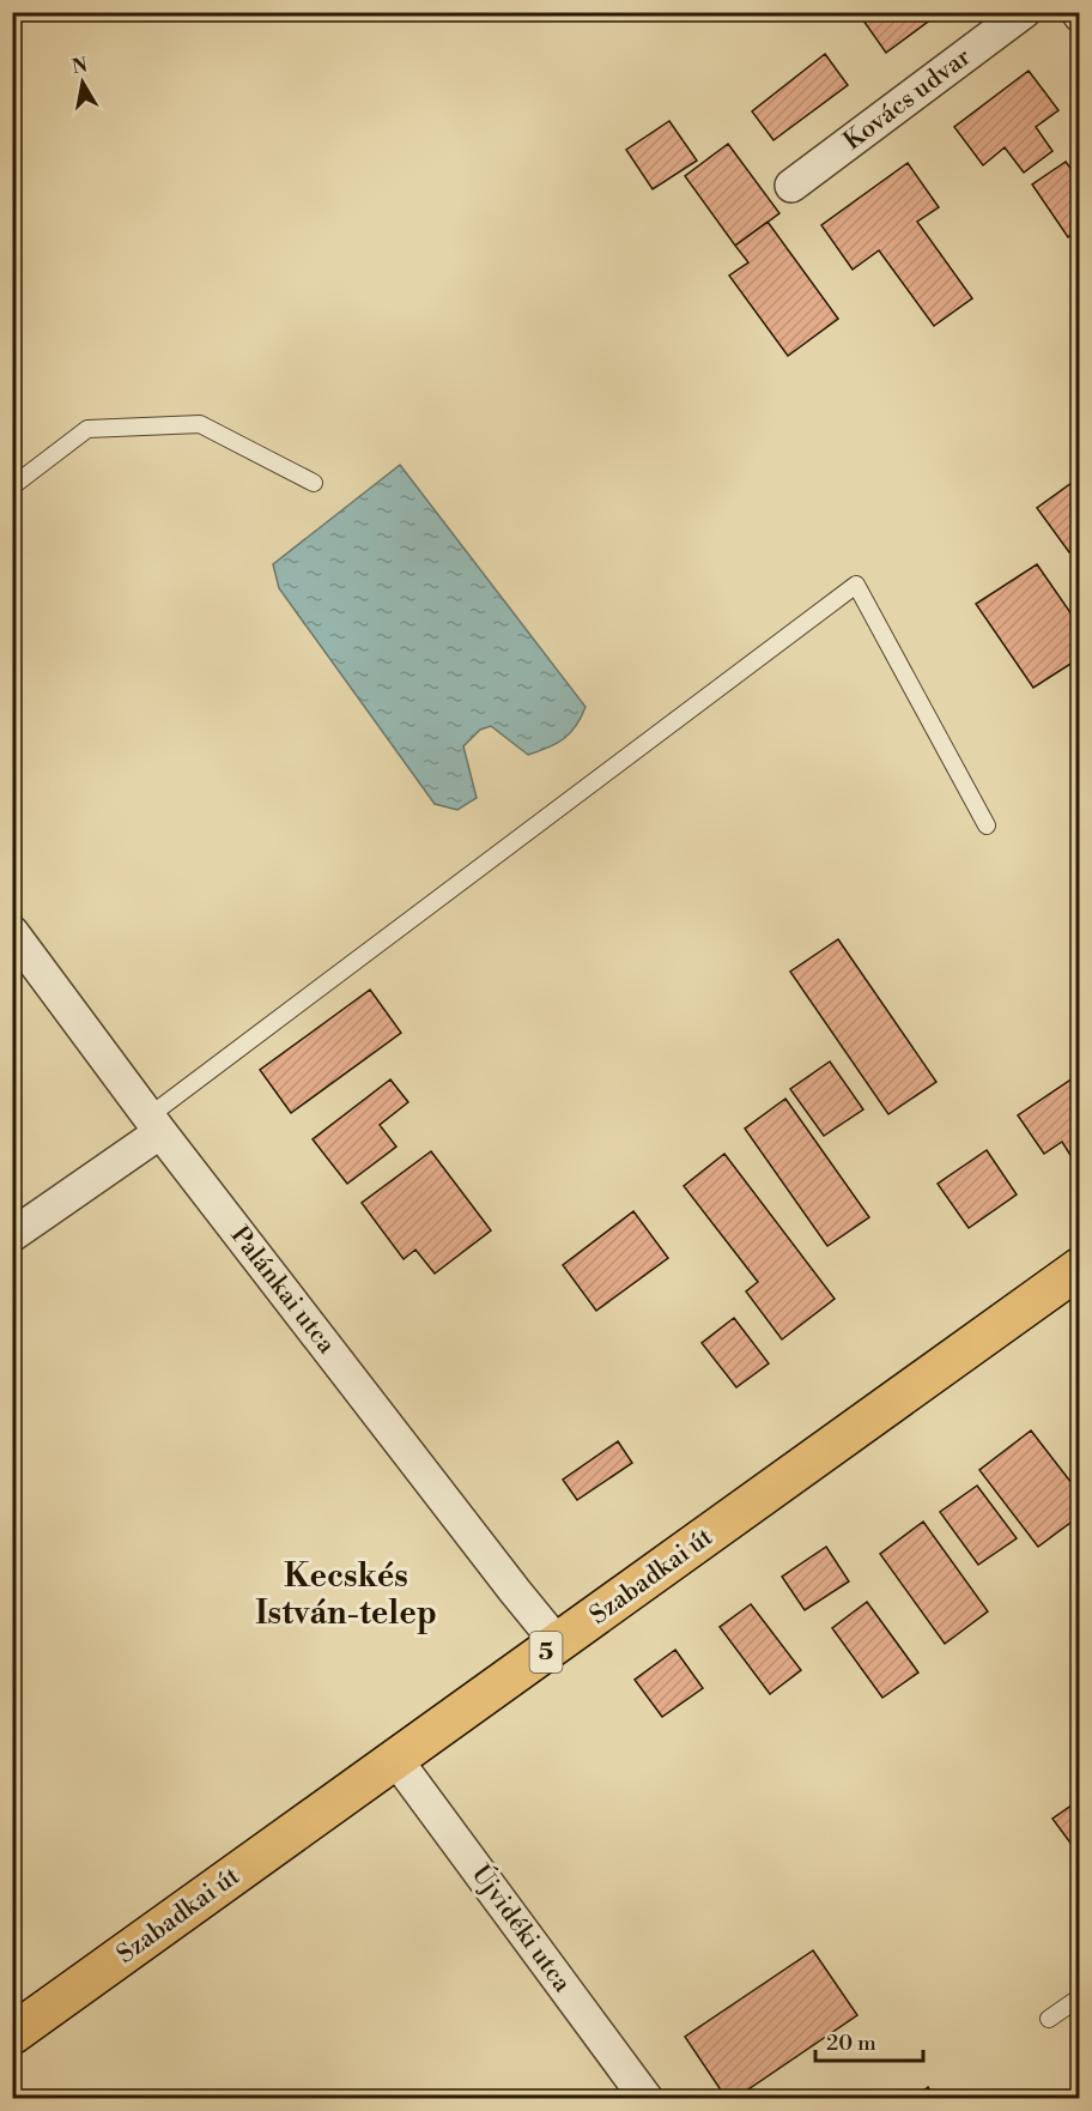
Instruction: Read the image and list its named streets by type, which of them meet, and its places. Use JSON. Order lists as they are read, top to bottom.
{
  "streets": {
    "main road": ["Szabadkai út", "5"],
    "street": ["Kovács udvar", "Palánkai utca", "Újvidéki utca"]
  },
  "crossings": [
    ["Palánkai utca", "Szabadkai út"],
    ["Szabadkai út", "Újvidéki utca"]
  ],
  "districts": ["Kecskés István-telep"],
  "scale_bar": "20 m",
  "north": "top"
}
